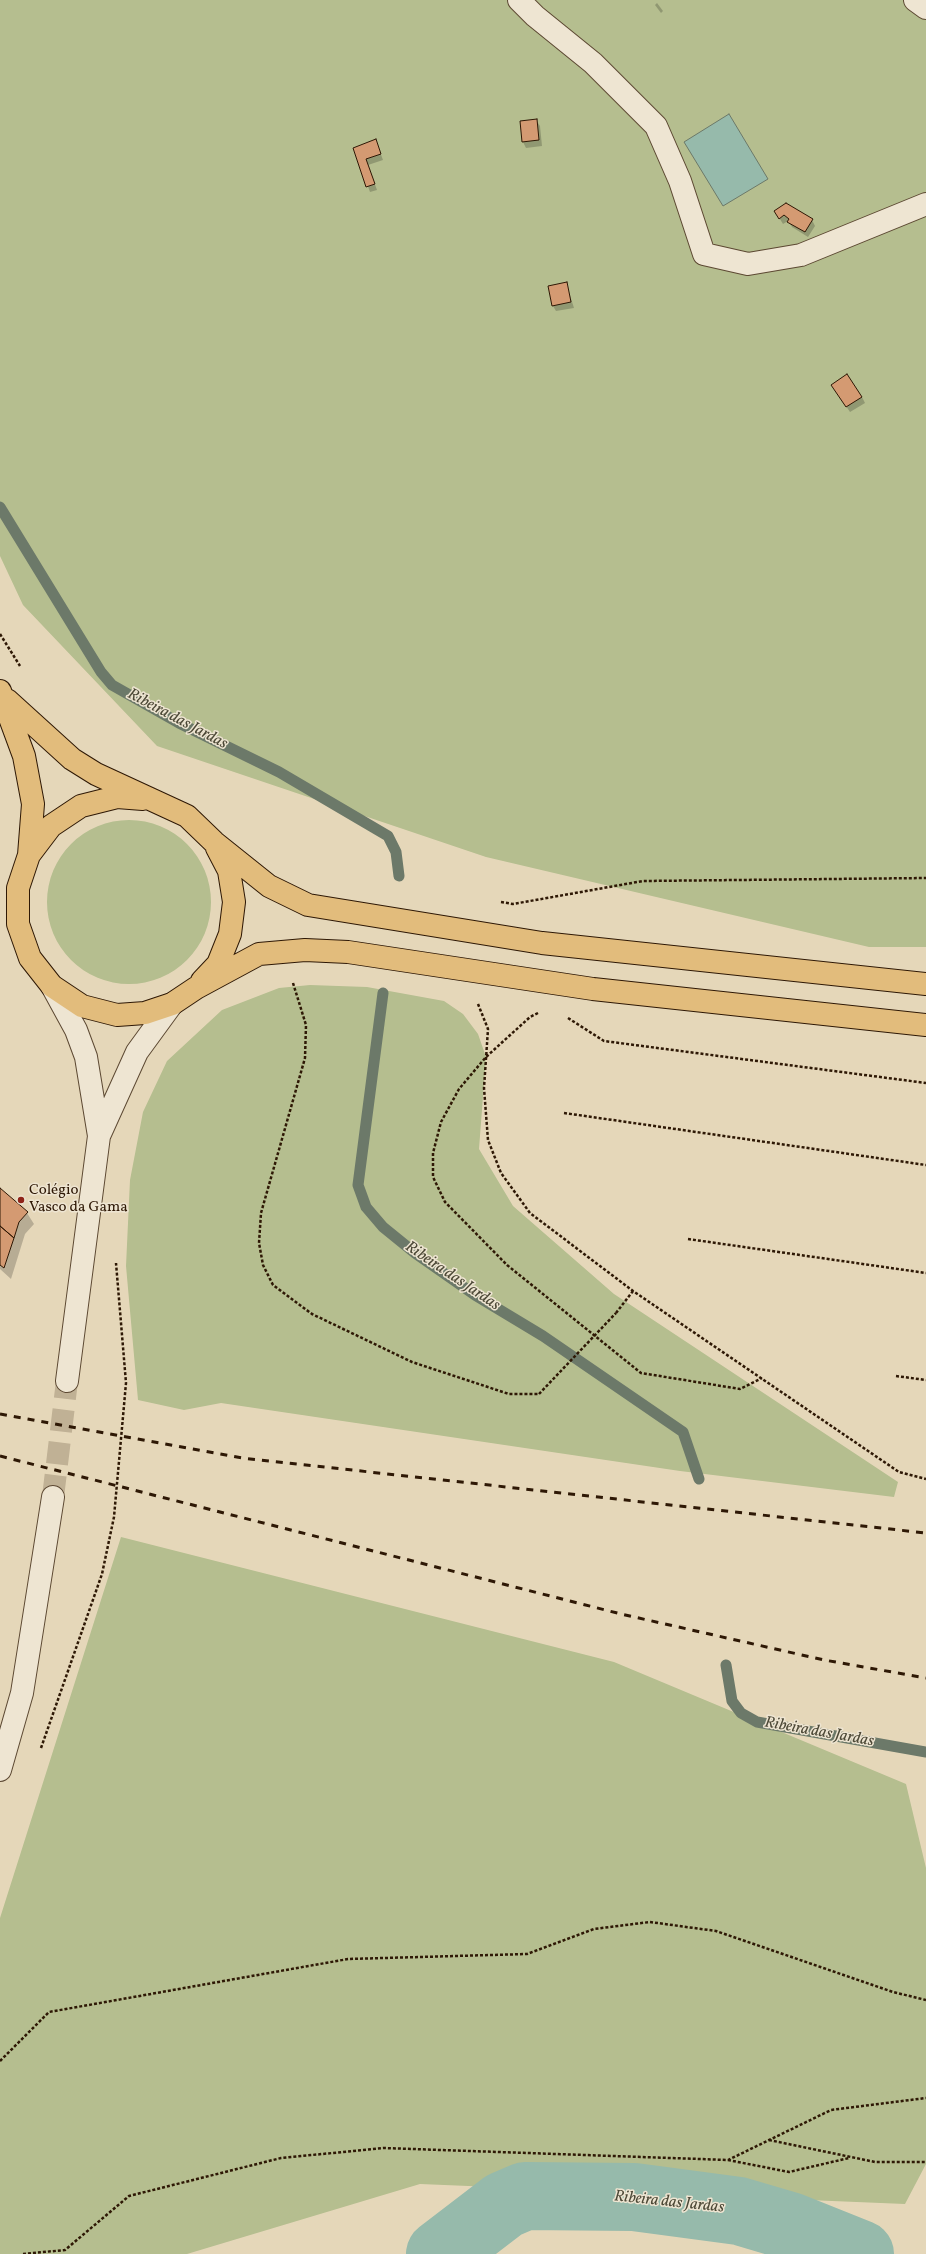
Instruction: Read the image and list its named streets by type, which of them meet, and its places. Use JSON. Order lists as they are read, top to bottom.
{
  "water": ["Ribeira das Jardas"],
  "places": ["Colégio Vasco da Gama"]
}
